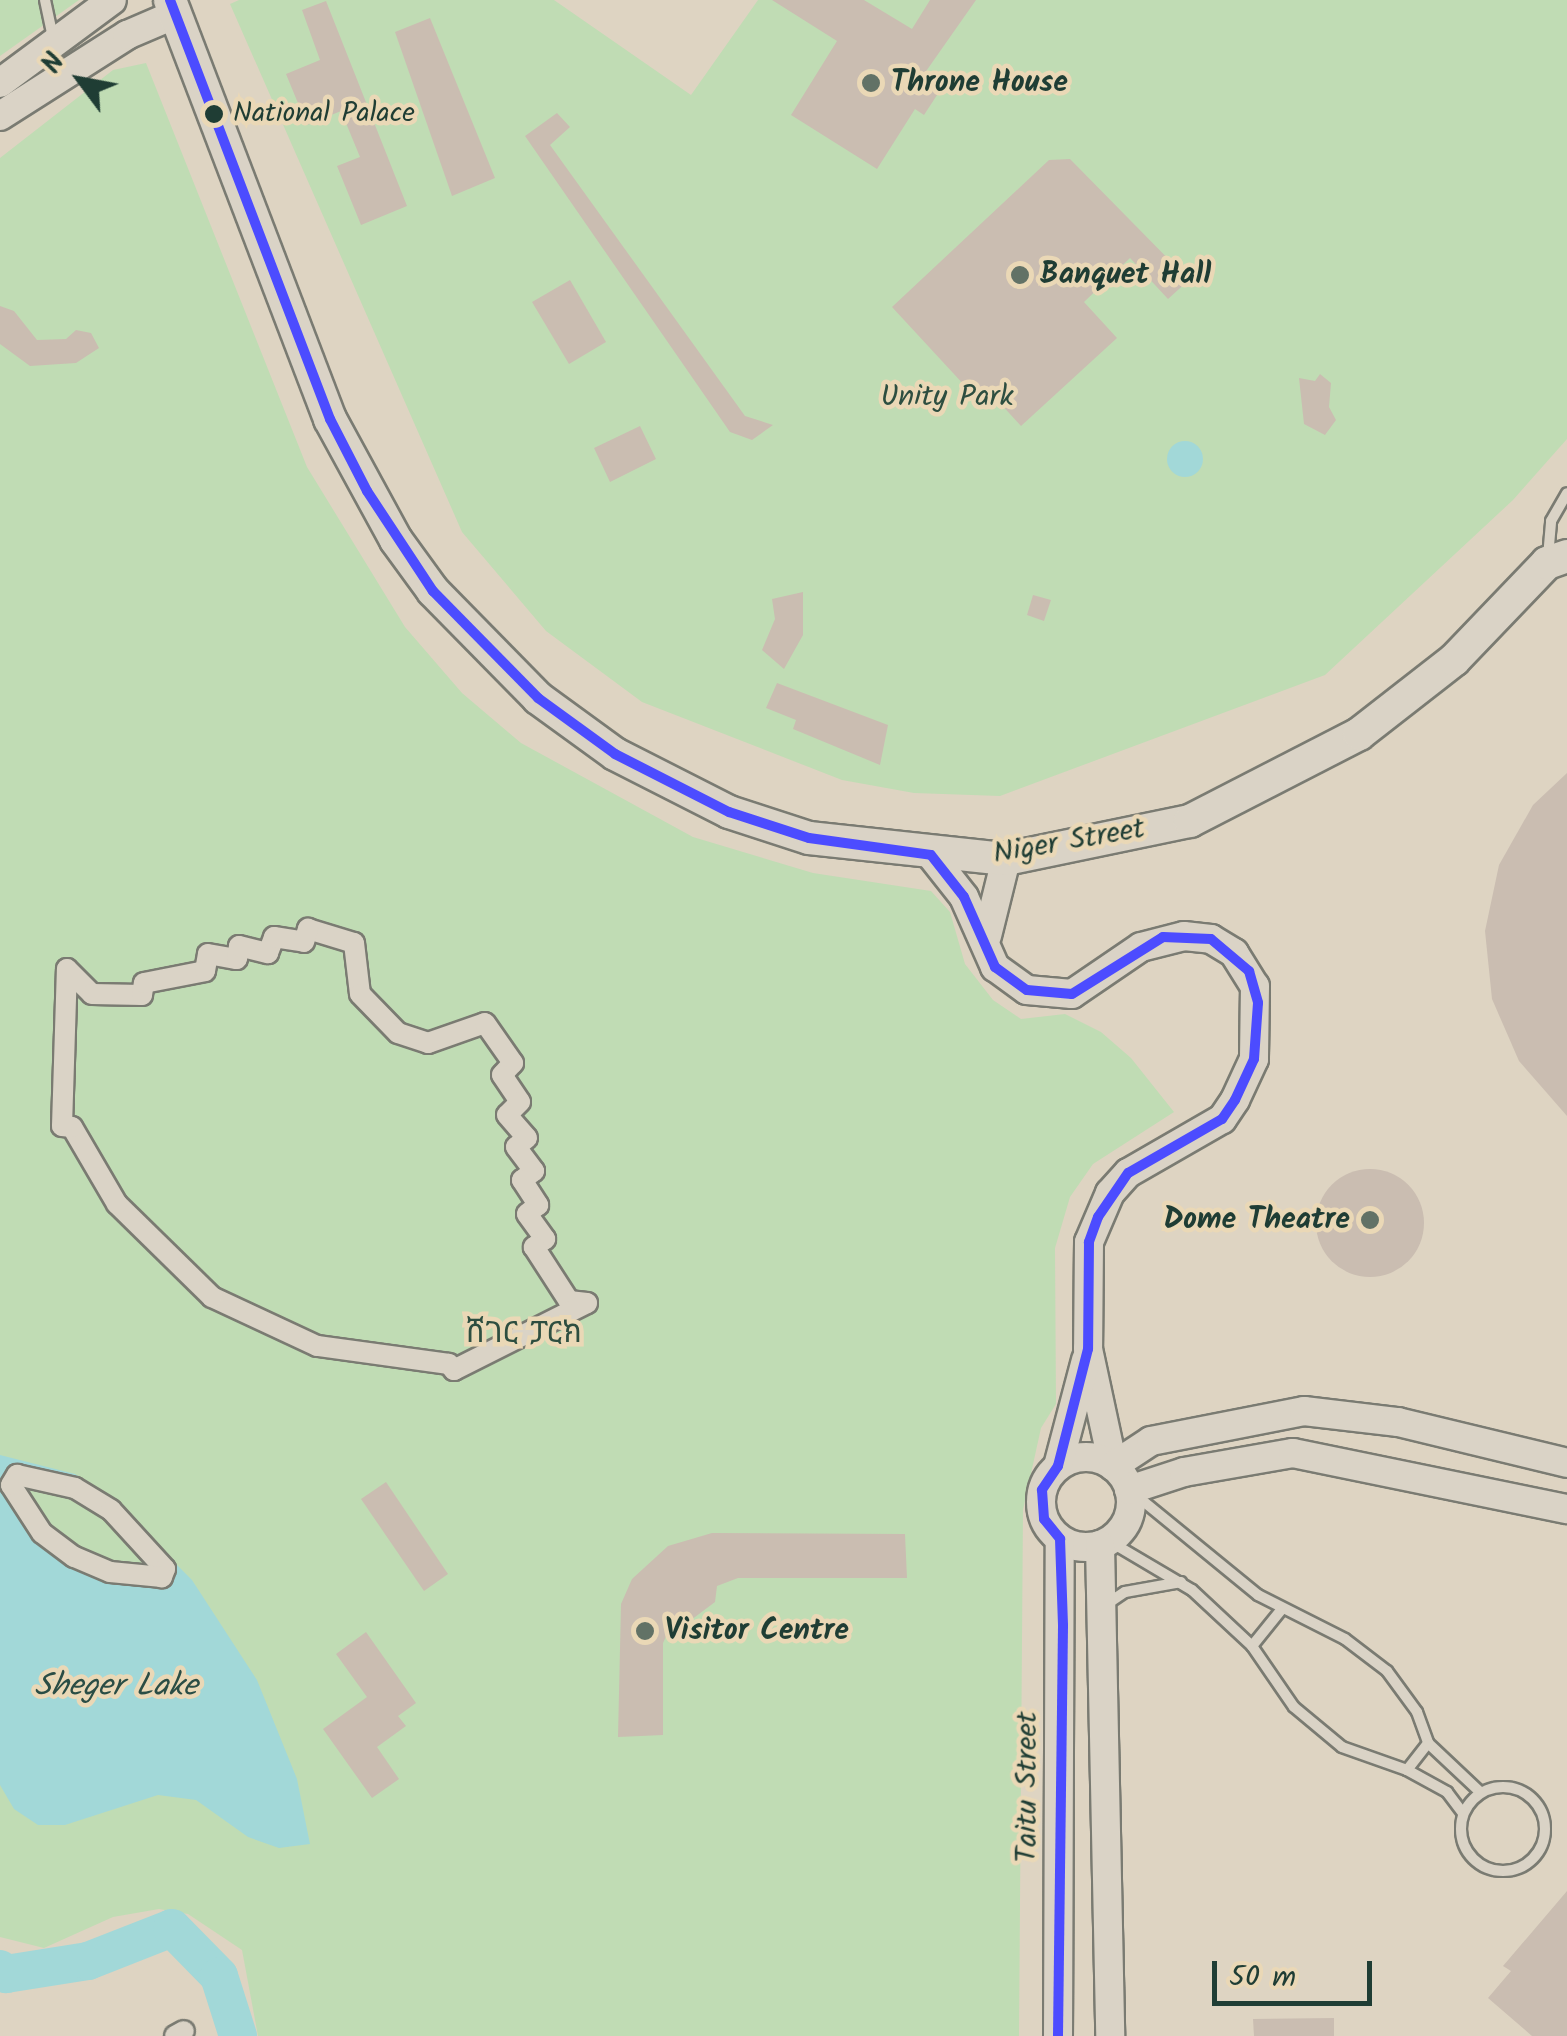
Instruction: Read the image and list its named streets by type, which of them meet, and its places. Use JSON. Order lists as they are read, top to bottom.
{
  "streets": {
    "main road": ["Niger Street", "Taitu Street"]
  },
  "water": ["Sheger Lake"],
  "parks": ["Unity Park", "ሸገር ፓርክ"],
  "places": [
    "Throne House",
    "National Palace",
    "Banquet Hall",
    "Dome Theatre",
    "Visitor Centre"
  ],
  "scale_bar": "50 m",
  "north": "top left"
}
